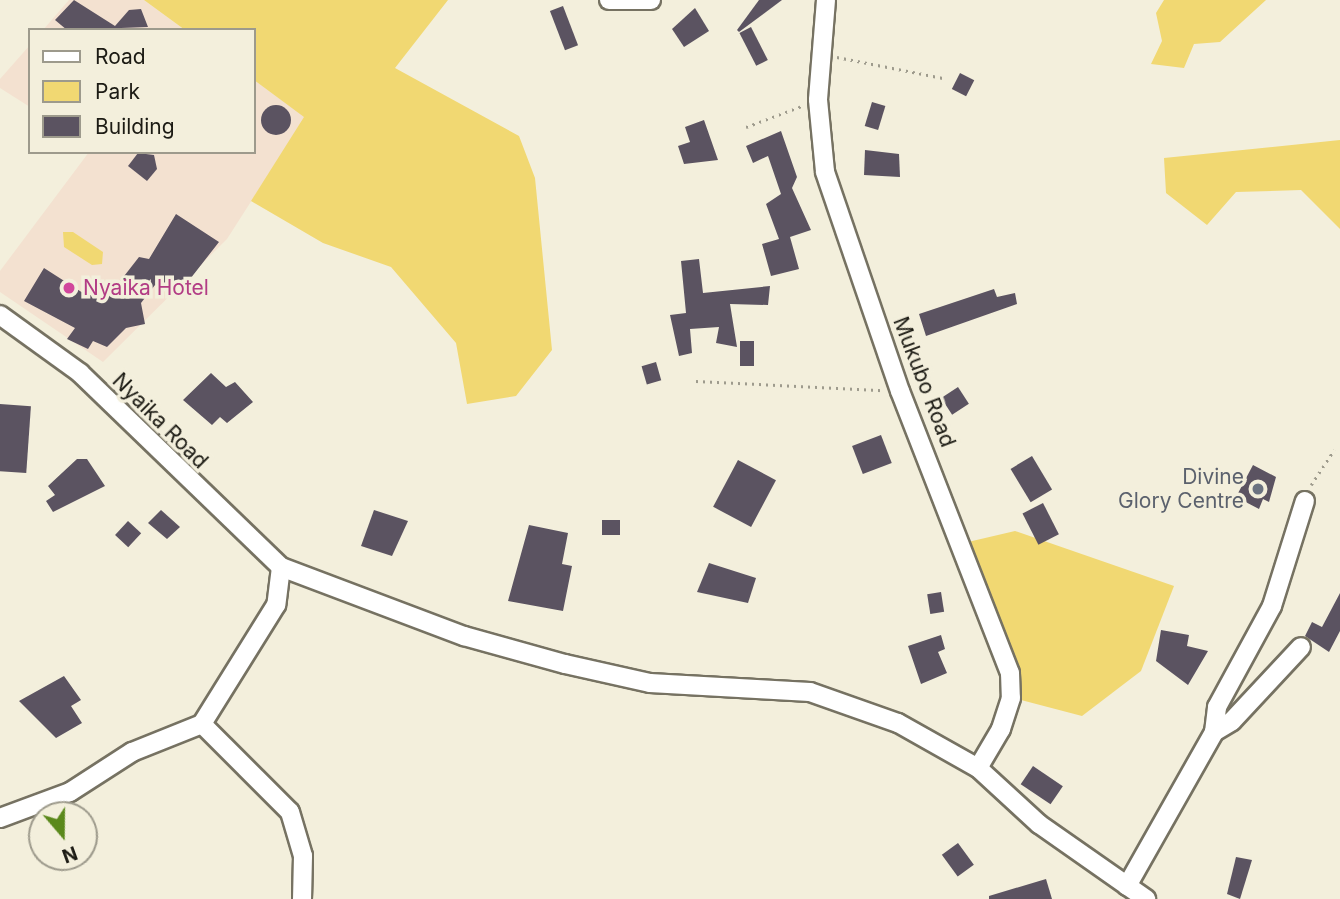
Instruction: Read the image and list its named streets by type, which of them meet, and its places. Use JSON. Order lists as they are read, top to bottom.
{
  "streets": {
    "street": ["Mukubo Road", "Nyaika Road"]
  },
  "places": ["Nyaika Hotel", "Divine Glory Centre"],
  "legend": ["Road", "Park", "Building"],
  "north": "bottom"
}
